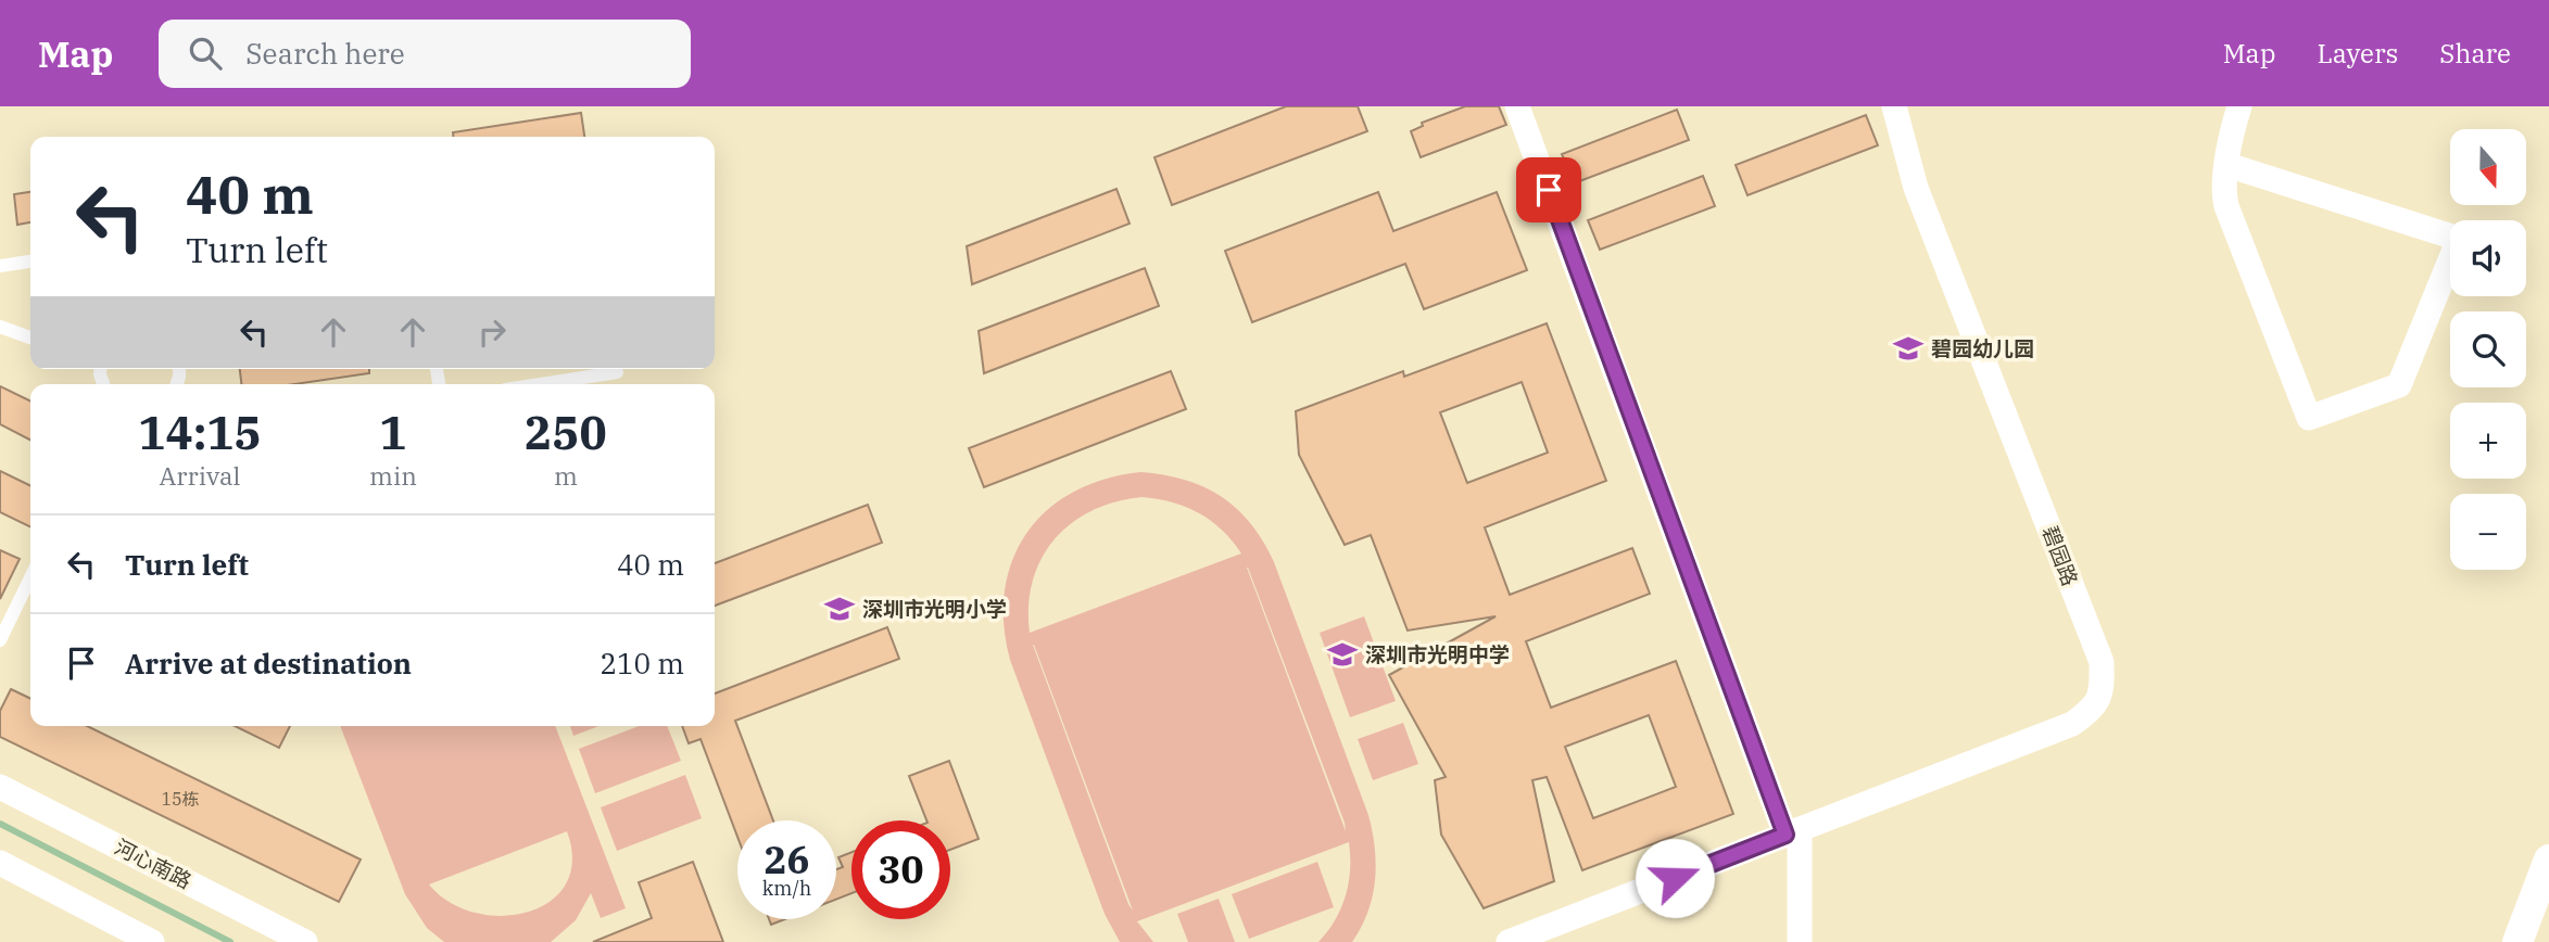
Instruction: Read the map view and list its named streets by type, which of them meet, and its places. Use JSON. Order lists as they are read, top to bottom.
{
  "streets": {
    "street": ["碧园路", "河心南路"]
  },
  "places": {
    "school or university": ["碧园幼儿园", "深圳市光明小学", "深圳市光明中学"]
  },
  "house_numbers": ["15栋"],
  "north": "bottom",
  "page": {
    "header": "Map",
    "search": "Search here",
    "nav": ["Map", "Layers", "Share"],
    "map_buttons": ["+", "−"],
    "turn": ["40 m", "Turn left"],
    "eta": [
      "14:15",
      "Arrival",
      "1",
      "min",
      "250",
      "m"
    ],
    "list": [
      {
        "name": "Turn left",
        "value": "40 m"
      },
      {
        "name": "Arrive at destination",
        "value": "210 m"
      }
    ],
    "speed": "26 km/h",
    "limit": "30"
  }
}
